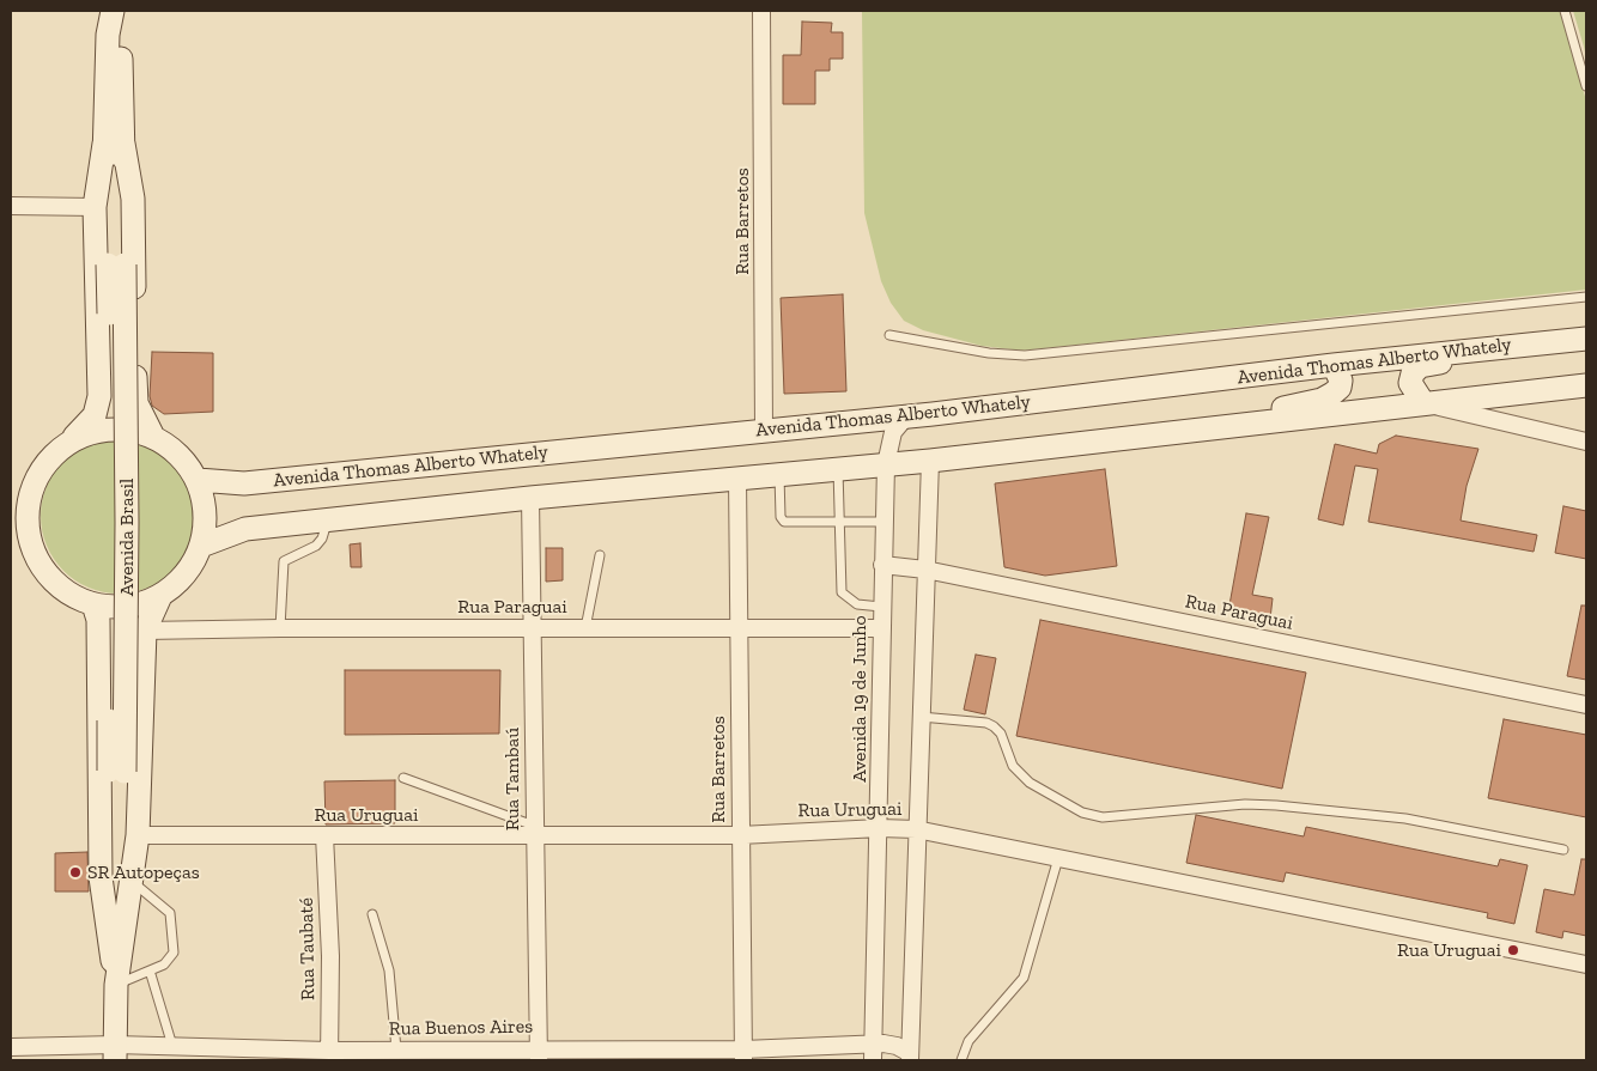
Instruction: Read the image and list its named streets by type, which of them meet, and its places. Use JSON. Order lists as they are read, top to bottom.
{
  "streets": {
    "main road": ["Avenida Thomas Alberto Whately", "Avenida Brasil"],
    "street": [
      "Rua Barretos",
      "Rua Paraguai",
      "Avenida 19 de Junho",
      "Rua Tambaú",
      "Rua Uruguai",
      "Rua Taubaté",
      "Rua Buenos Aires"
    ]
  },
  "crossings": [
    ["Rua Barretos", "Avenida Thomas Alberto Whately"],
    ["Rua Barretos", "Rua Paraguai"],
    ["Rua Barretos", "Rua Uruguai"],
    ["Rua Barretos", "Rua Buenos Aires"],
    ["Avenida Thomas Alberto Whately", "Avenida Brasil"],
    ["Avenida Thomas Alberto Whately", "Avenida 19 de Junho"],
    ["Avenida Brasil", "Rua Paraguai"],
    ["Avenida Brasil", "Rua Uruguai"],
    ["Avenida Brasil", "Rua Buenos Aires"],
    ["Rua Paraguai", "Avenida 19 de Junho"],
    ["Rua Paraguai", "Rua Tambaú"],
    ["Avenida 19 de Junho", "Rua Uruguai"],
    ["Avenida 19 de Junho", "Rua Buenos Aires"],
    ["Rua Tambaú", "Rua Uruguai"],
    ["Rua Tambaú", "Rua Buenos Aires"],
    ["Rua Uruguai", "Rua Taubaté"],
    ["Rua Taubaté", "Rua Buenos Aires"]
  ],
  "places": ["SR Autopeças", "Rua Uruguai"]
}
